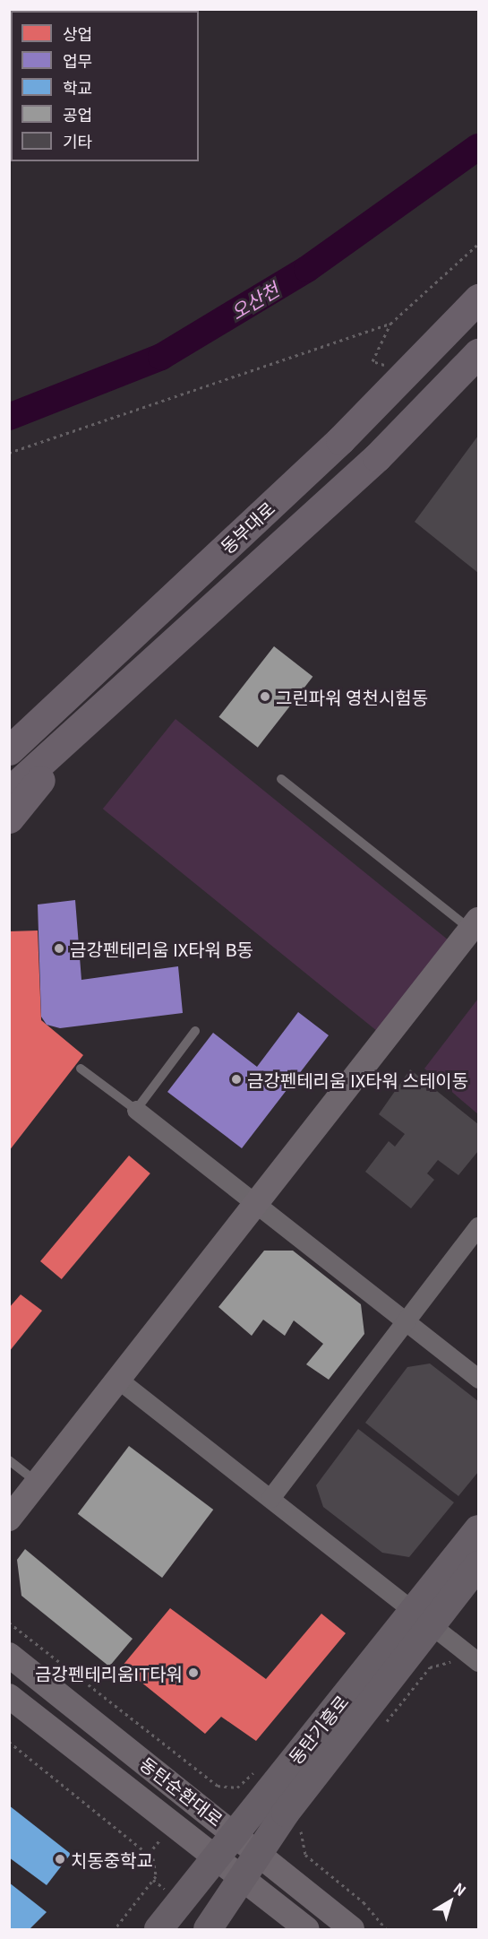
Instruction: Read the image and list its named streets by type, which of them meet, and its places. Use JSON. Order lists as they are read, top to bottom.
{
  "streets": {
    "highway": ["동부대로"],
    "main road": ["동탄기흥로"],
    "street": ["동탄순환대로"]
  },
  "crossings": [
    ["동탄기흥로", "동탄순환대로"]
  ],
  "water": ["오산천"],
  "places": [
    "그린파워 영천시험동",
    "금강펜테리움 IX타워 B동",
    "금강펜테리움 IX타워 스테이동",
    "금강펜테리움IT타워",
    "치동중학교"
  ],
  "legend": [
    "상업",
    "업무",
    "학교",
    "공업",
    "기타"
  ],
  "north": "top right"
}
